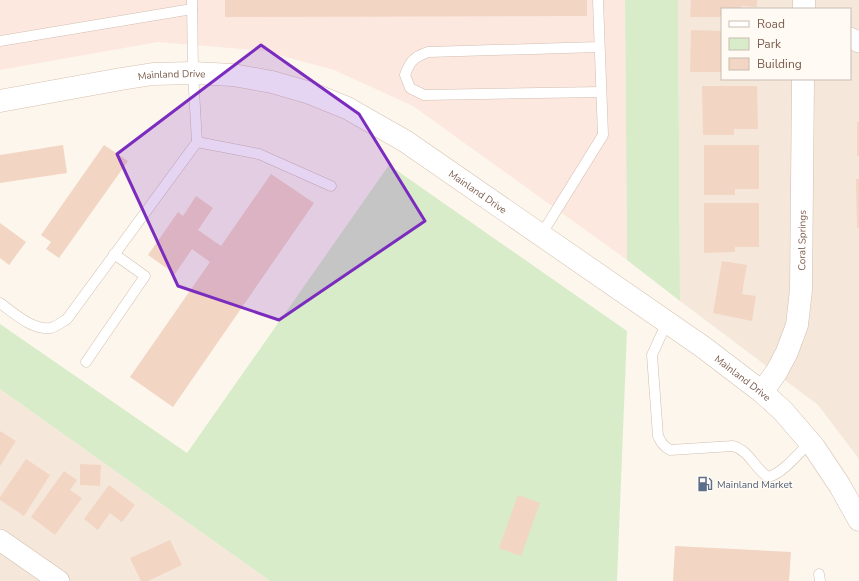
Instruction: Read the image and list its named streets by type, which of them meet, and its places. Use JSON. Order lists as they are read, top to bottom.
{
  "streets": {
    "main road": ["Mainland Drive", "Coral Springs"]
  },
  "crossings": [
    ["Mainland Drive", "Coral Springs"]
  ],
  "places": {
    "fuel station": ["Mainland Market"]
  },
  "legend": ["Road", "Park", "Building"]
}
